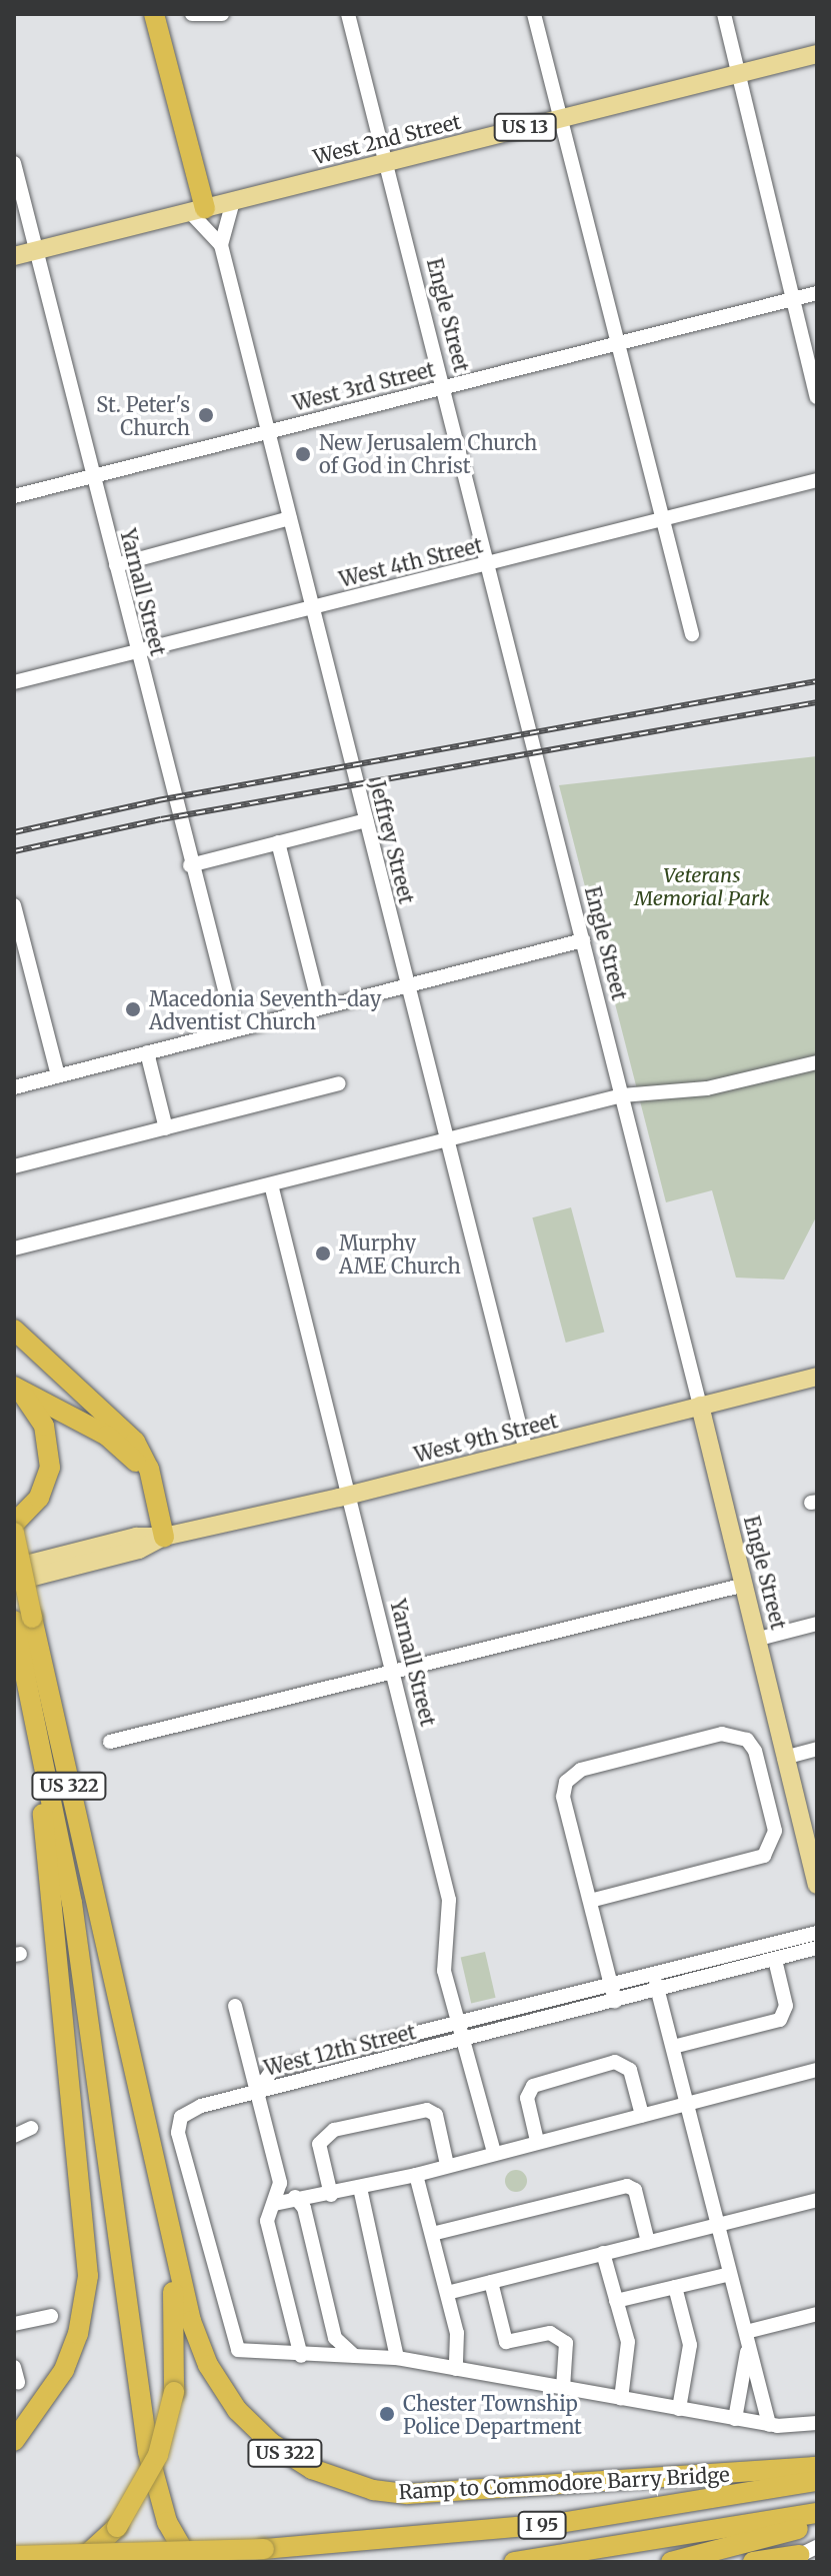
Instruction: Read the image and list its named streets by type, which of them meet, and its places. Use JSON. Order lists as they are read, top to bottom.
{
  "streets": {
    "highway": ["US 322", "Ramp to Commodore Barry Bridge", "I 95"],
    "main road": [
      "US 13",
      "West 2nd Street",
      "Engle Street",
      "West 9th Street"
    ],
    "street": [
      "West 3rd Street",
      "West 4th Street",
      "Yarnall Street",
      "Jeffrey Street",
      "West 12th Street"
    ]
  },
  "crossings": [
    ["West 2nd Street", "Engle Street"],
    ["West 2nd Street", "Yarnall Street"],
    ["Engle Street", "West 3rd Street"],
    ["Engle Street", "West 4th Street"],
    ["Engle Street", "West 9th Street"],
    ["West 3rd Street", "Yarnall Street"],
    ["West 3rd Street", "Jeffrey Street"],
    ["West 4th Street", "Yarnall Street"],
    ["West 4th Street", "Jeffrey Street"],
    ["Yarnall Street", "West 9th Street"],
    ["Yarnall Street", "West 12th Street"],
    ["Jeffrey Street", "West 9th Street"],
    ["US 322", "Ramp to Commodore Barry Bridge"]
  ],
  "parks": ["Veterans Memorial Park"],
  "places": [
    "St. Peter's Church",
    "New Jerusalem Church of God in Christ",
    "Macedonia Seventh-day Adventist Church",
    "Murphy AME Church",
    "Chester Township Police Department"
  ]
}
